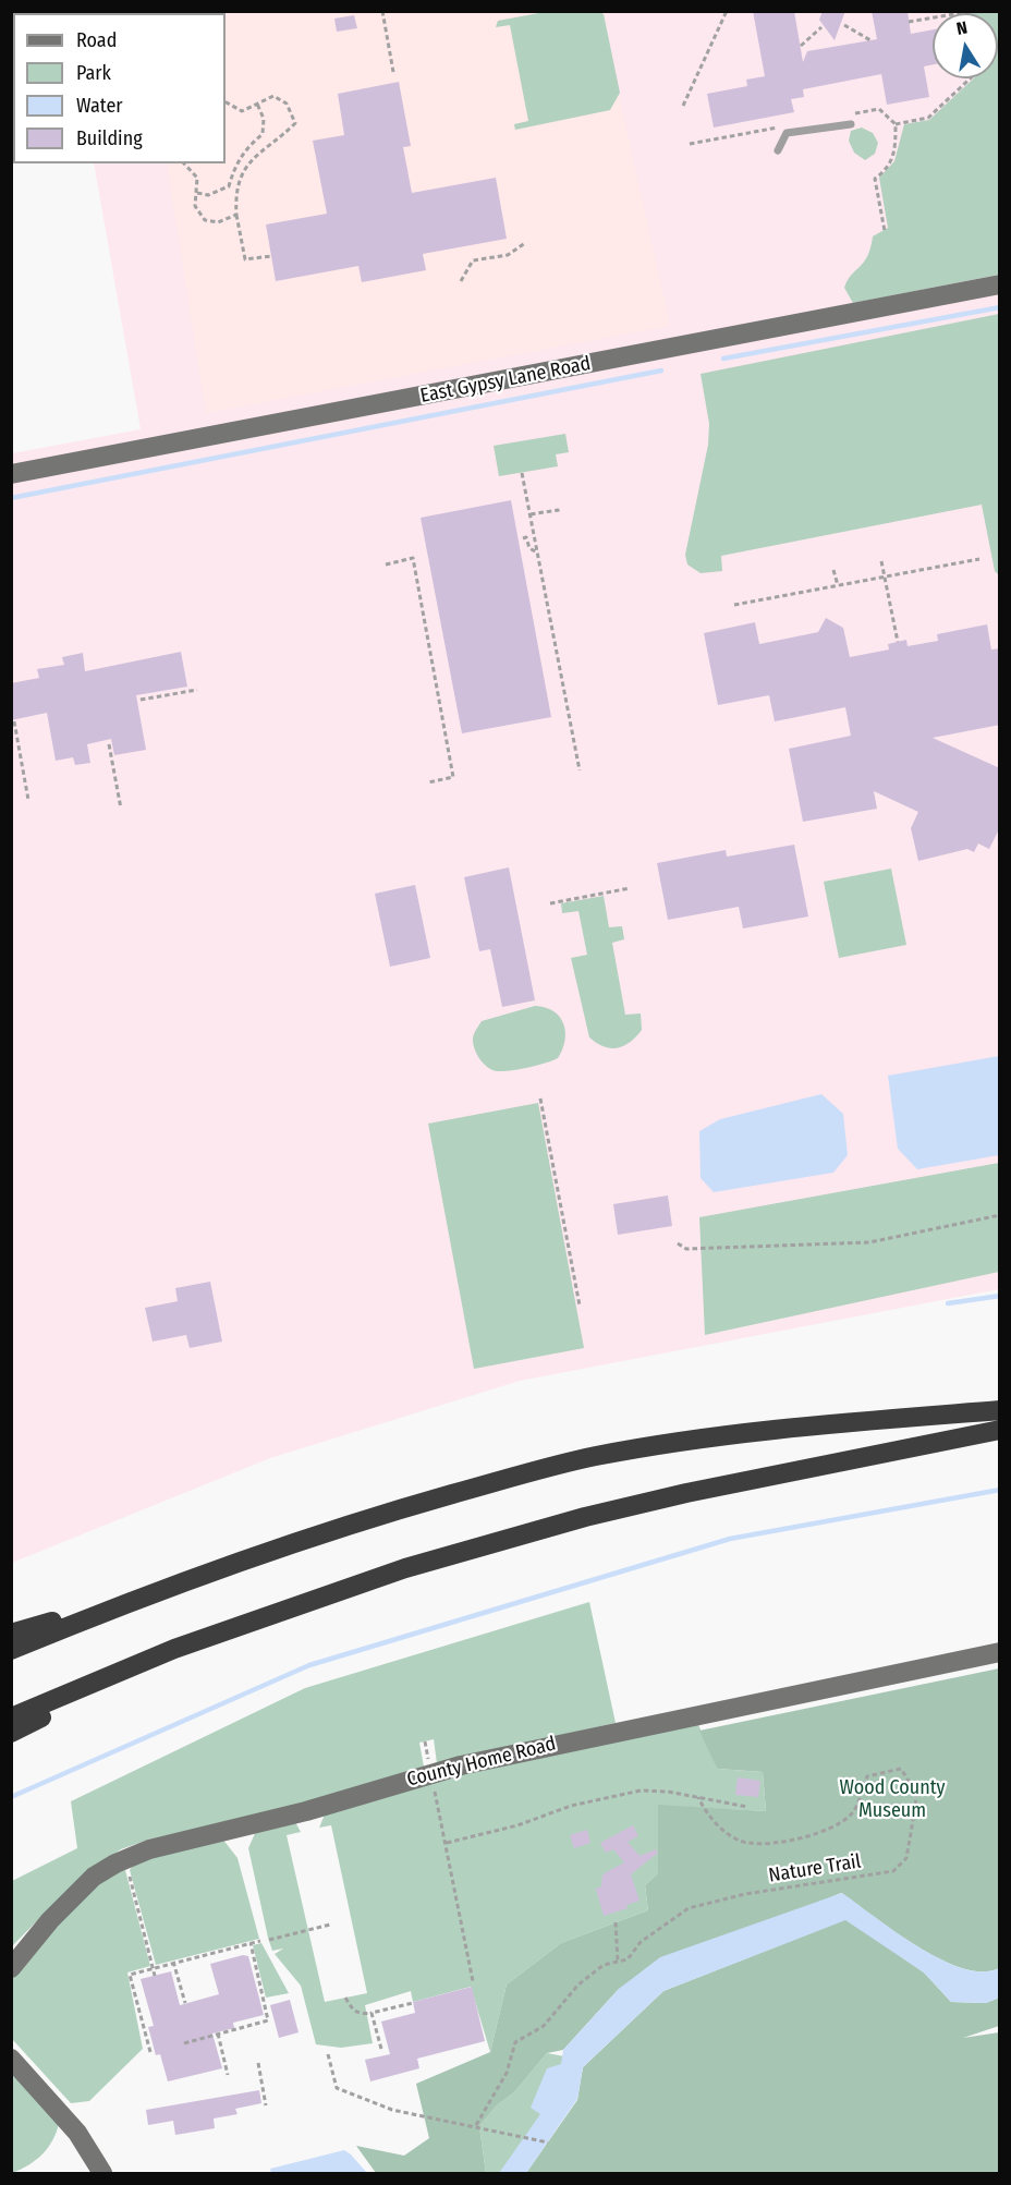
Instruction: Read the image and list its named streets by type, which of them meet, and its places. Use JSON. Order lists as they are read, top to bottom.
{
  "streets": {
    "street": ["East Gypsy Lane Road", "County Home Road"],
    "path": ["Nature Trail"]
  },
  "parks": ["Wood County Museum"],
  "legend": [
    "Road",
    "Park",
    "Water",
    "Building"
  ],
  "north": "top"
}
